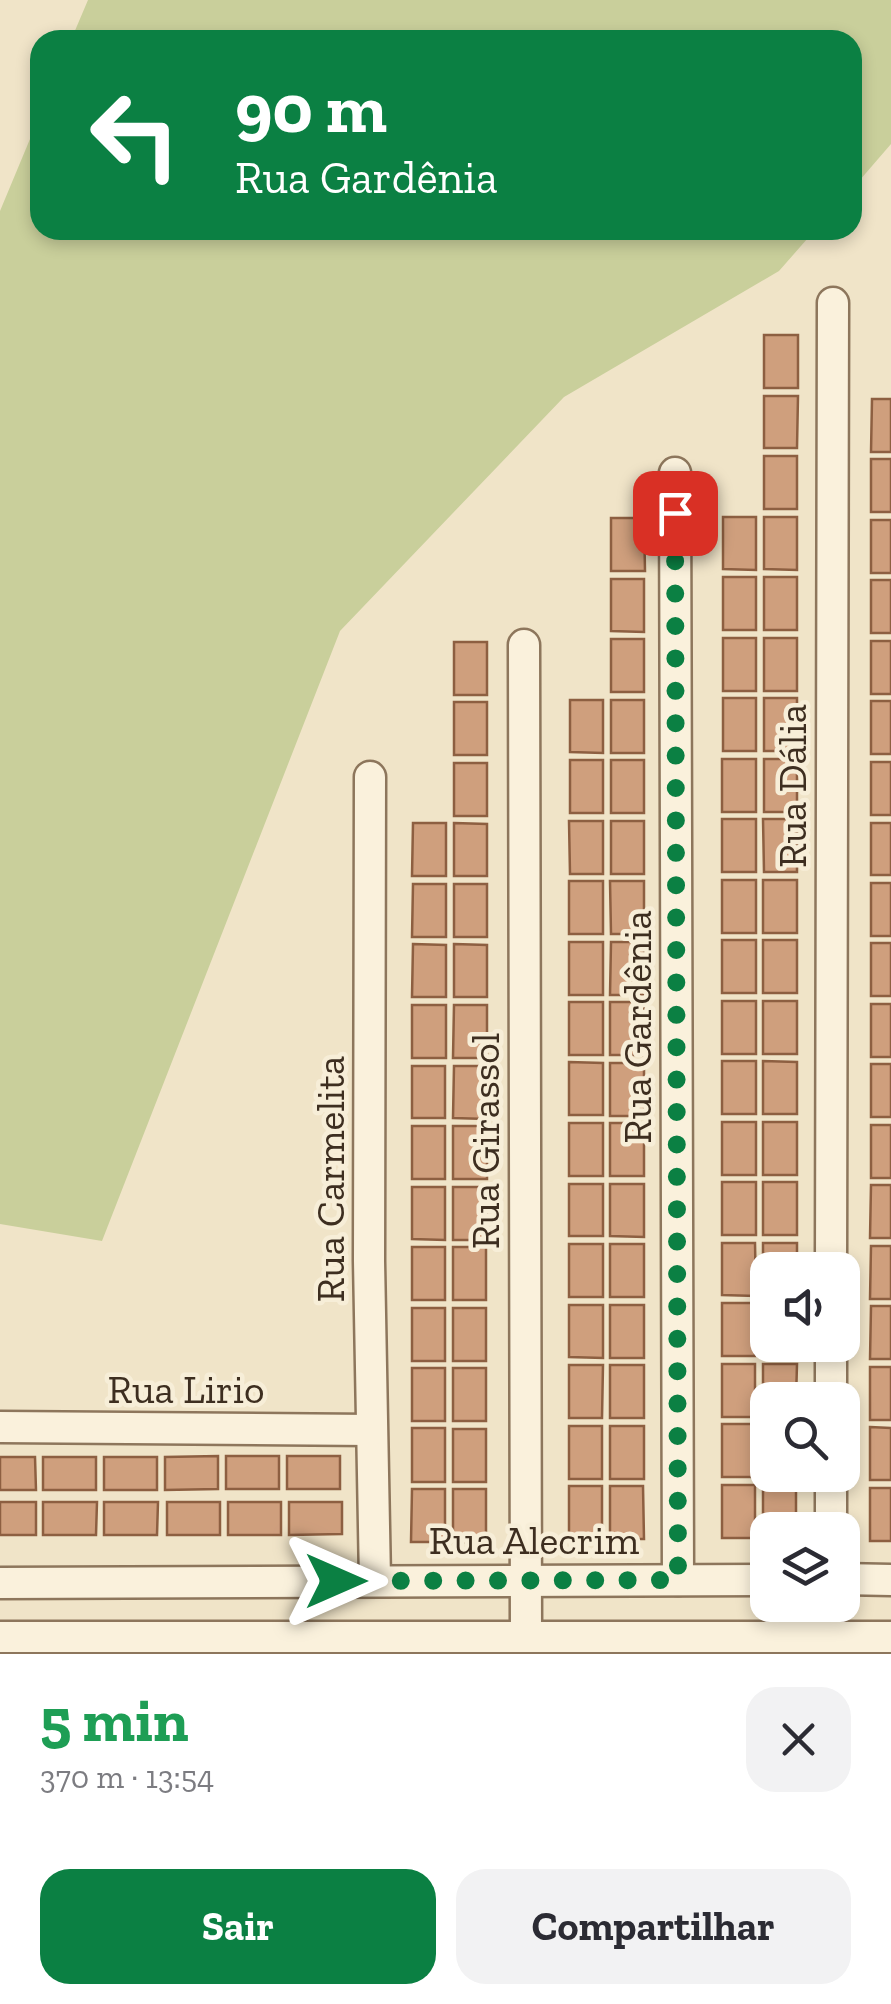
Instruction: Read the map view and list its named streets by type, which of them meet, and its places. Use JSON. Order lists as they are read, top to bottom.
{
  "streets": {
    "street": [
      "Rua Dália",
      "Rua Gardênia",
      "Rua Girassol",
      "Rua Carmelita",
      "Rua Lirio",
      "Rua Alecrim"
    ]
  },
  "crossings": [
    ["Rua Gardênia", "Rua Alecrim"],
    ["Rua Girassol", "Rua Alecrim"],
    ["Rua Carmelita", "Rua Lirio"],
    ["Rua Carmelita", "Rua Alecrim"]
  ],
  "page": {
    "turn": ["90 m", "Rua Gardênia"],
    "heading": ["5 min", "370 m · 13:54"],
    "buttons": ["Sair", "Compartilhar"]
  }
}
